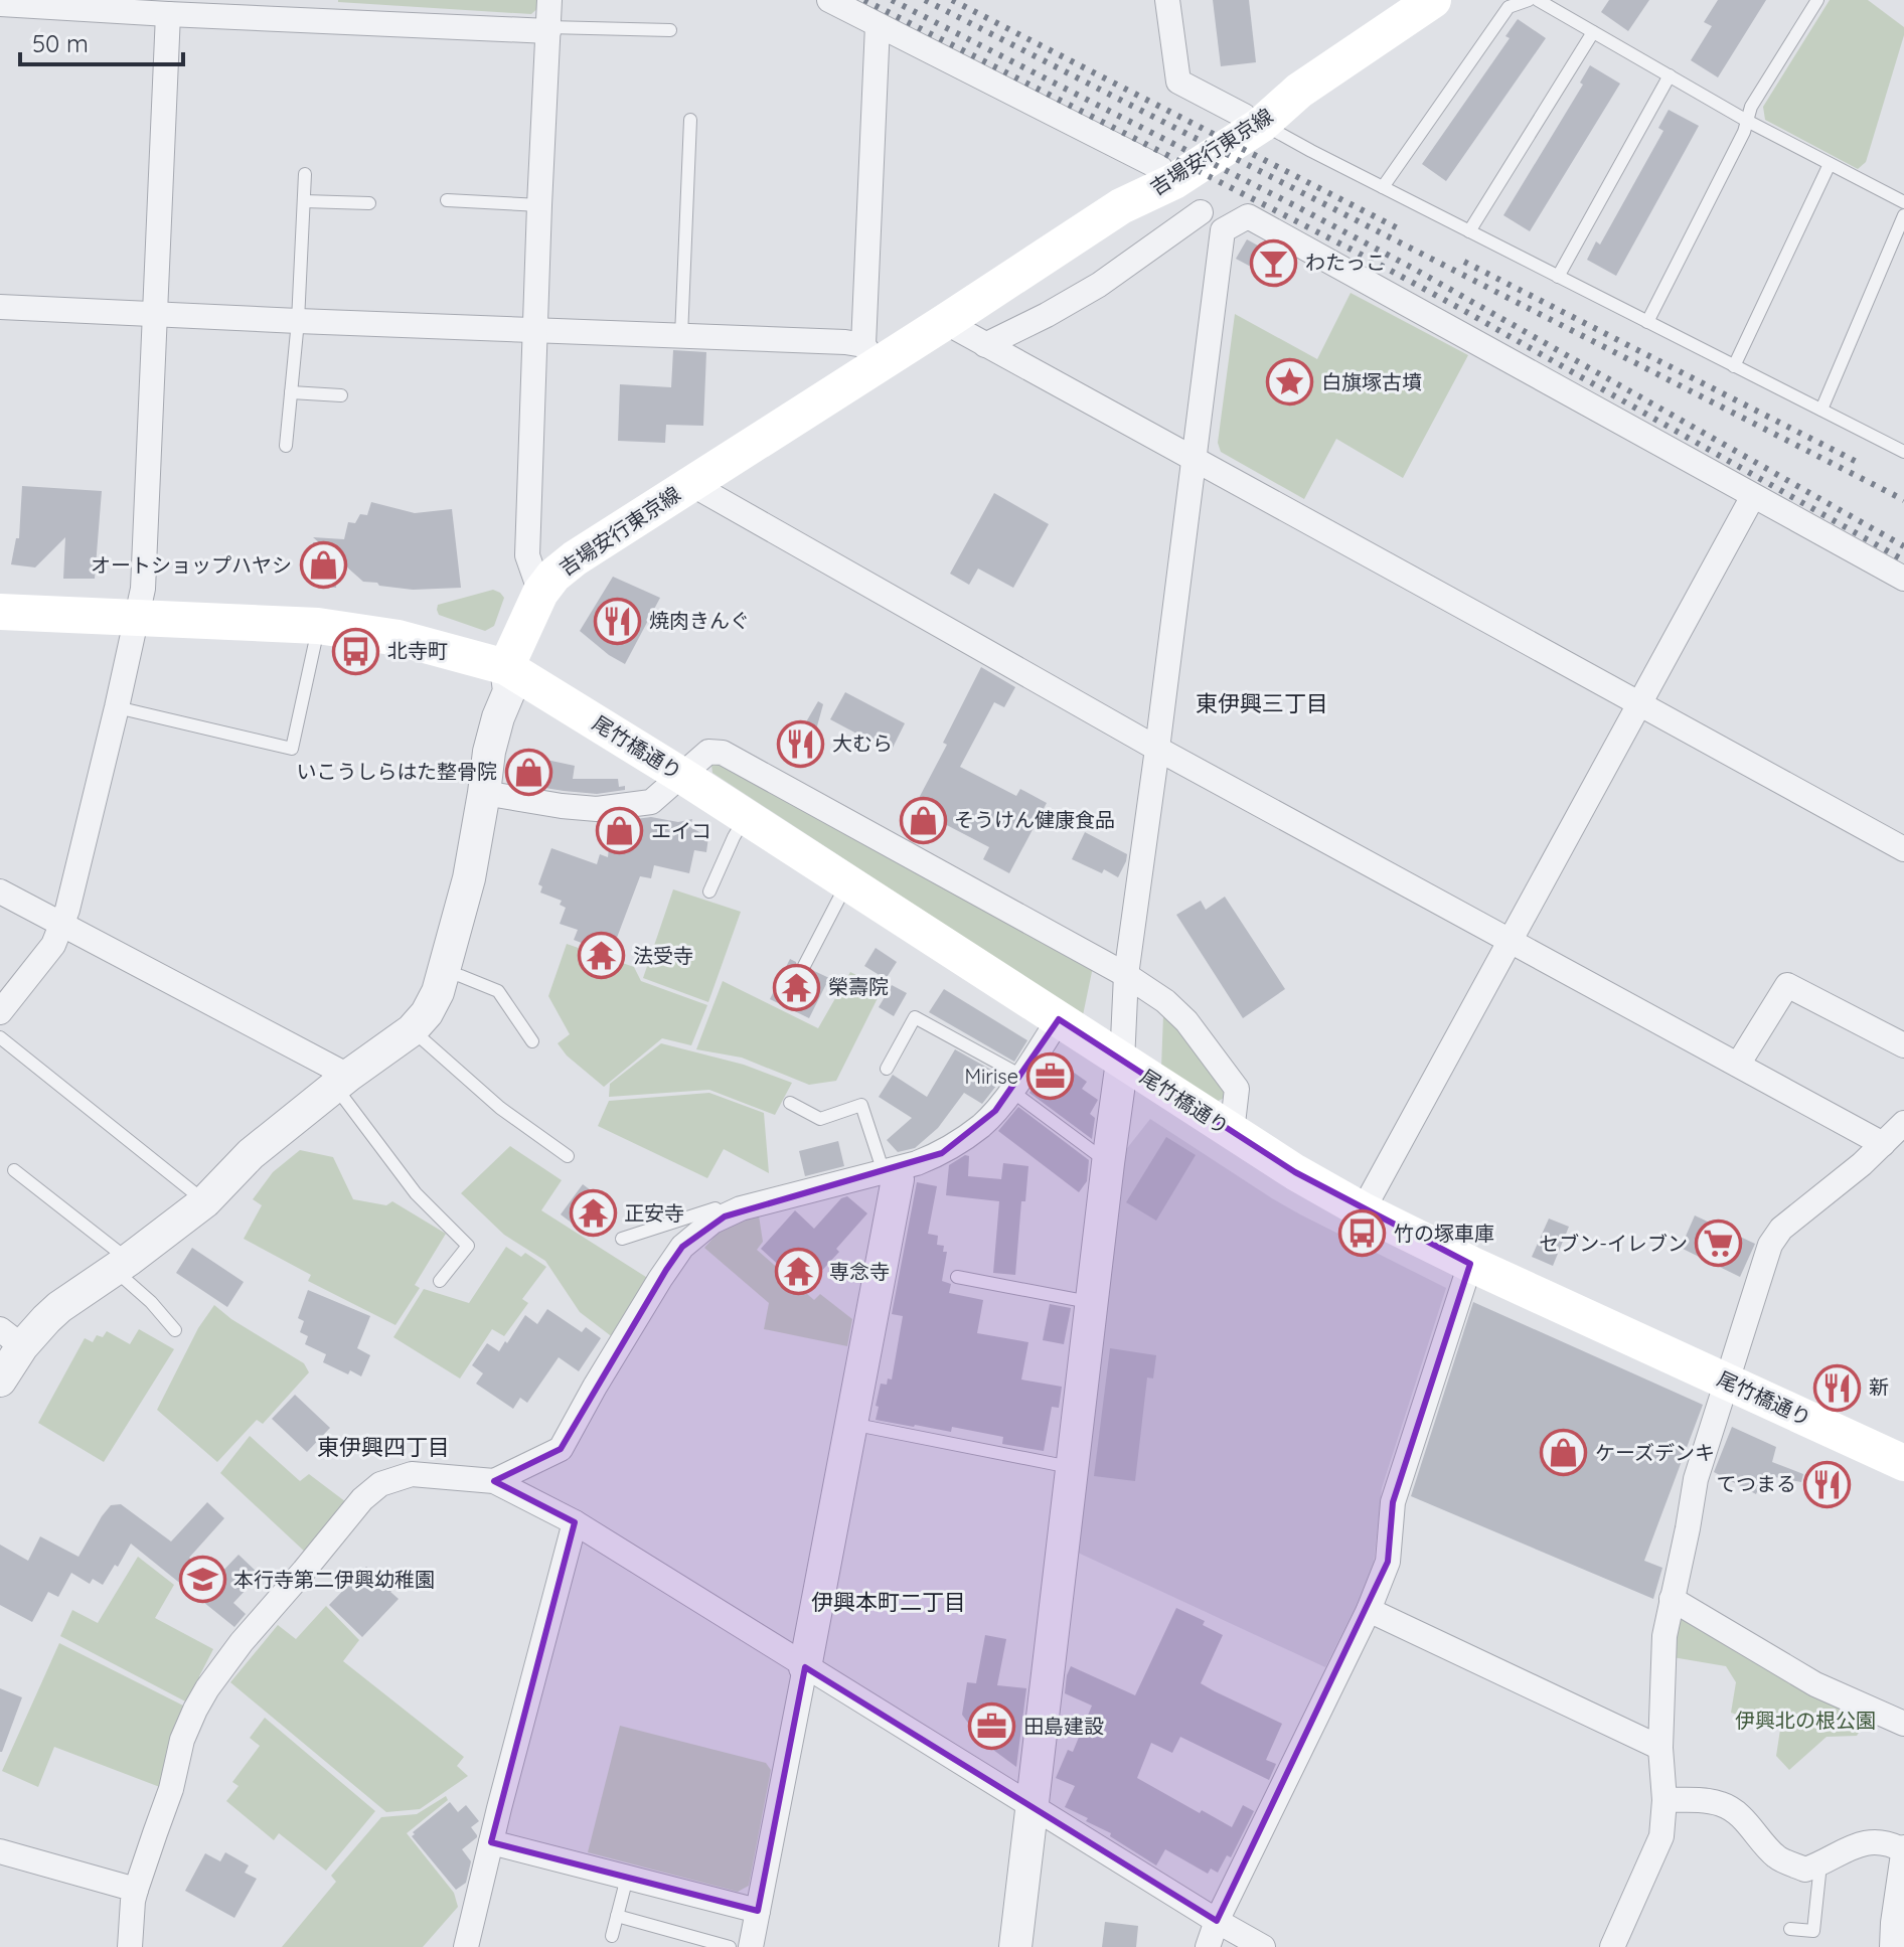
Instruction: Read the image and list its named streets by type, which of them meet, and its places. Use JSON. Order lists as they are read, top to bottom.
{
  "streets": {
    "main road": ["吉場安行東京線", "尾竹橋通り"]
  },
  "crossings": [
    ["吉場安行東京線", "尾竹橋通り"]
  ],
  "districts": ["東伊興三丁目", "東伊興四丁目", "伊興本町二丁目"],
  "parks": ["伊興北の根公園"],
  "places": {
    "bar": ["わたっこ"],
    "place": ["白旗塚古墳"],
    "shop": [
      "オートショップハヤシ",
      "いこうしらはた整骨院",
      "そうけん健康食品",
      "エイコ",
      "ケーズデンキ"
    ],
    "restaurant": [
      "焼肉きんぐ",
      "大むら",
      "新",
      "てつまる"
    ],
    "bus stop": ["北寺町", "竹の塚車庫"],
    "temple": [
      "法受寺",
      "榮壽院",
      "正安寺",
      "専念寺"
    ],
    "office": ["Mirise", "田島建設"],
    "supermarket": ["セブン-イレブン"],
    "school or university": ["本行寺第二伊興幼稚園"]
  },
  "scale_bar": "50 m"
}
